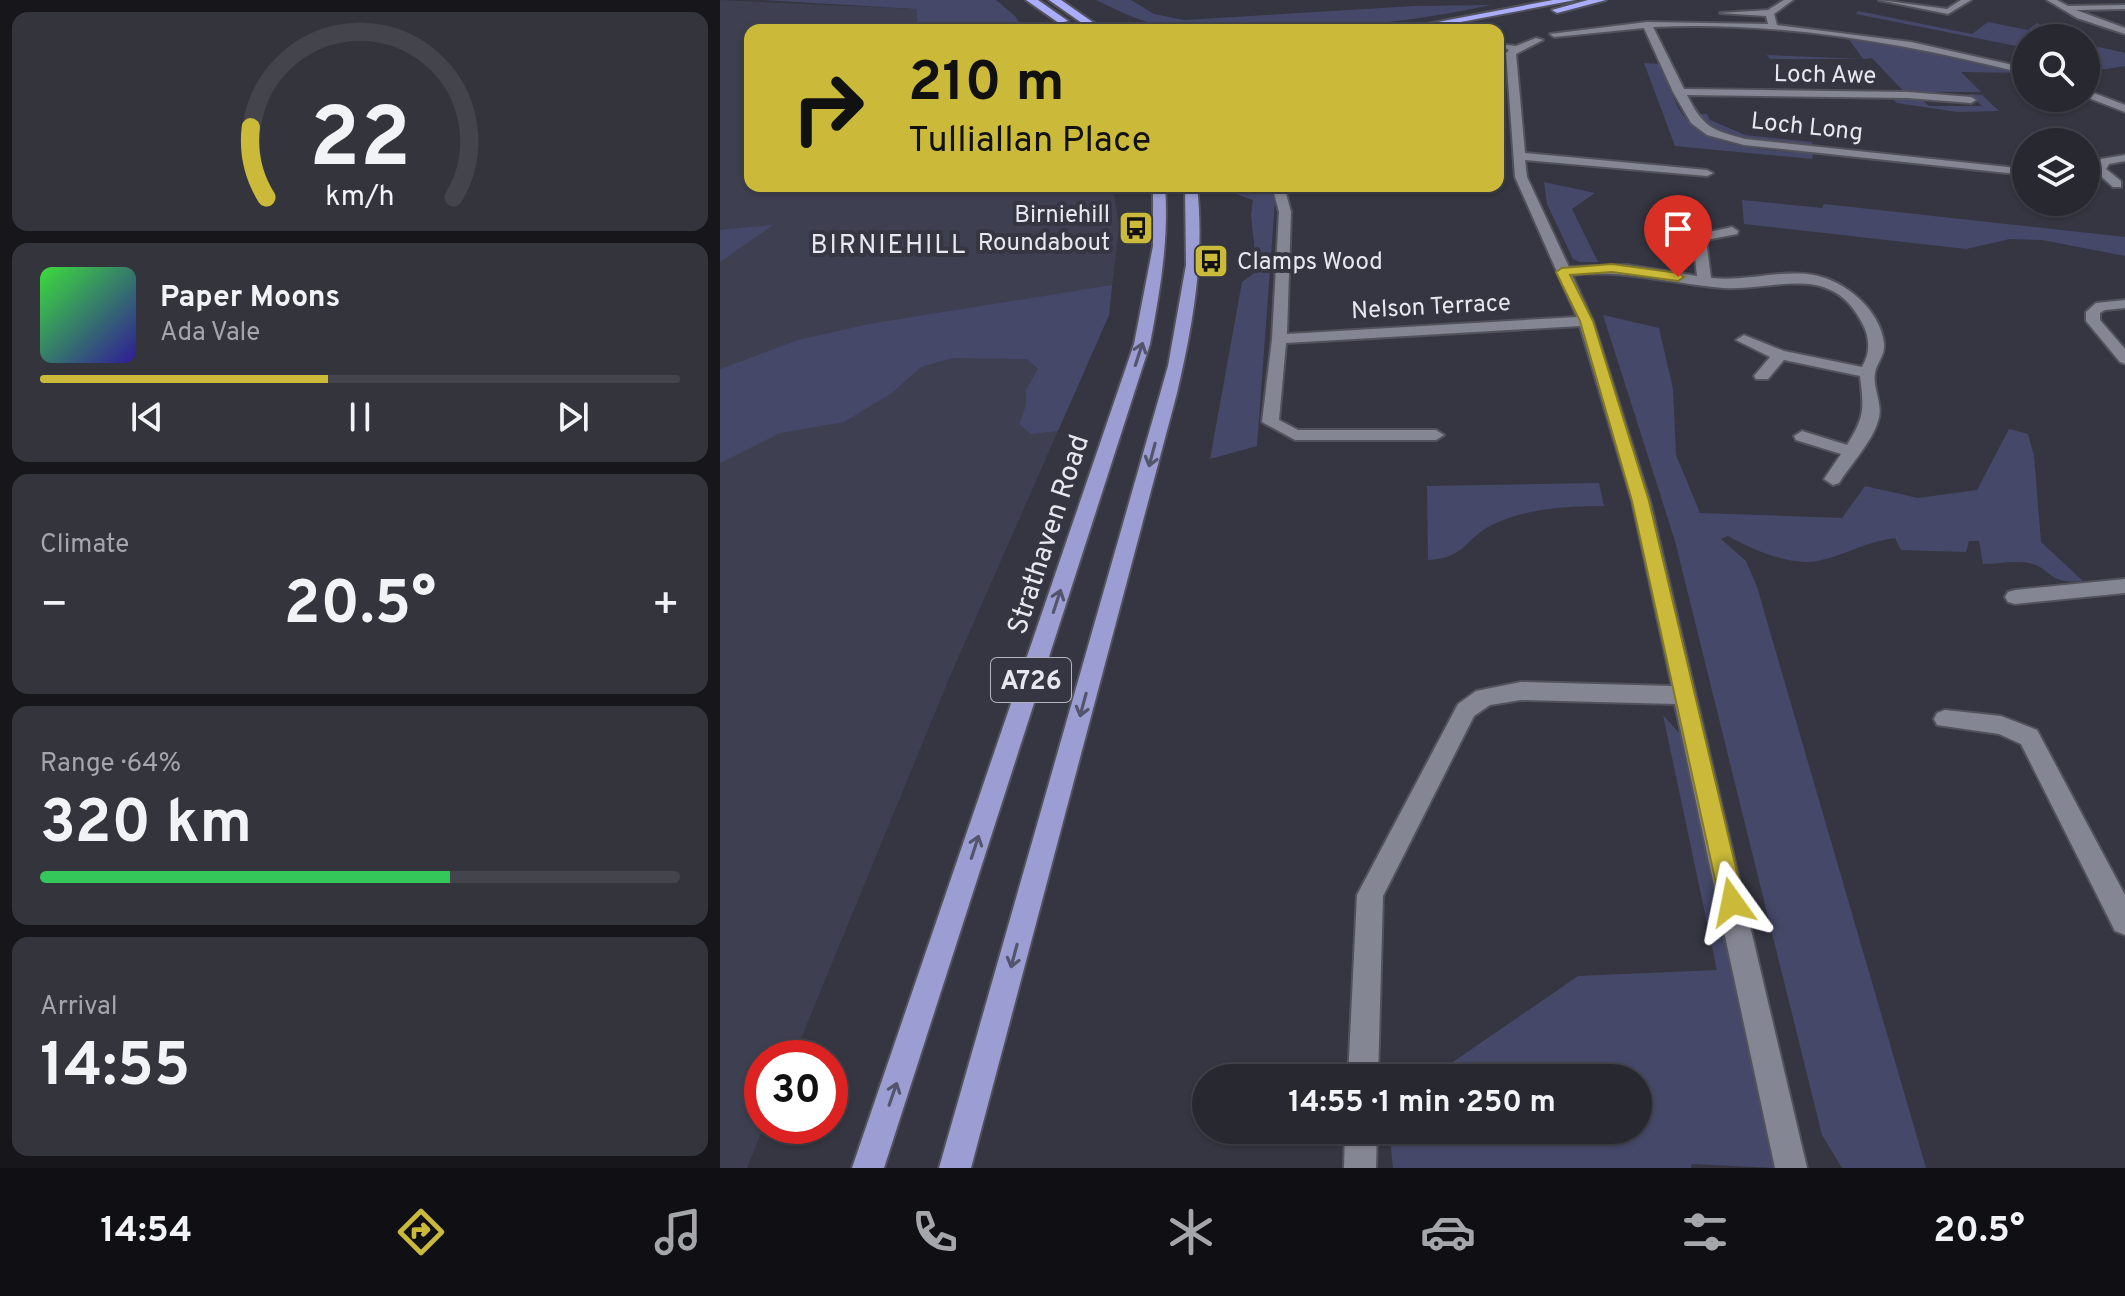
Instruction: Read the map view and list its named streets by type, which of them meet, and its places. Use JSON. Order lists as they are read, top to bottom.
{
  "streets": {
    "main road": ["Strathaven Road", "A726"],
    "street": ["Loch Awe", "Loch Long", "Nelson Terrace"]
  },
  "crossings": [
    ["Loch Awe", "Loch Long"]
  ],
  "districts": ["BIRNIEHILL"],
  "places": {
    "bus stop": ["Birniehill Roundabout", "Clamps Wood"]
  },
  "page": {
    "turn": ["210 m", "Tulliallan Place"],
    "song": ["Paper Moons", "Ada Vale"],
    "tile": [
      "Climate",
      ["Range · 64%", "320 km"],
      ["Arrival", "14:55"]
    ],
    "heat": ["−", "20.5°", "+"],
    "limit": "30",
    "trip": "14:55 · 1 min · 250 m",
    "tabs": ["14:54", "20.5°"],
    "gauge": ["22", "km/h"]
  }
}
